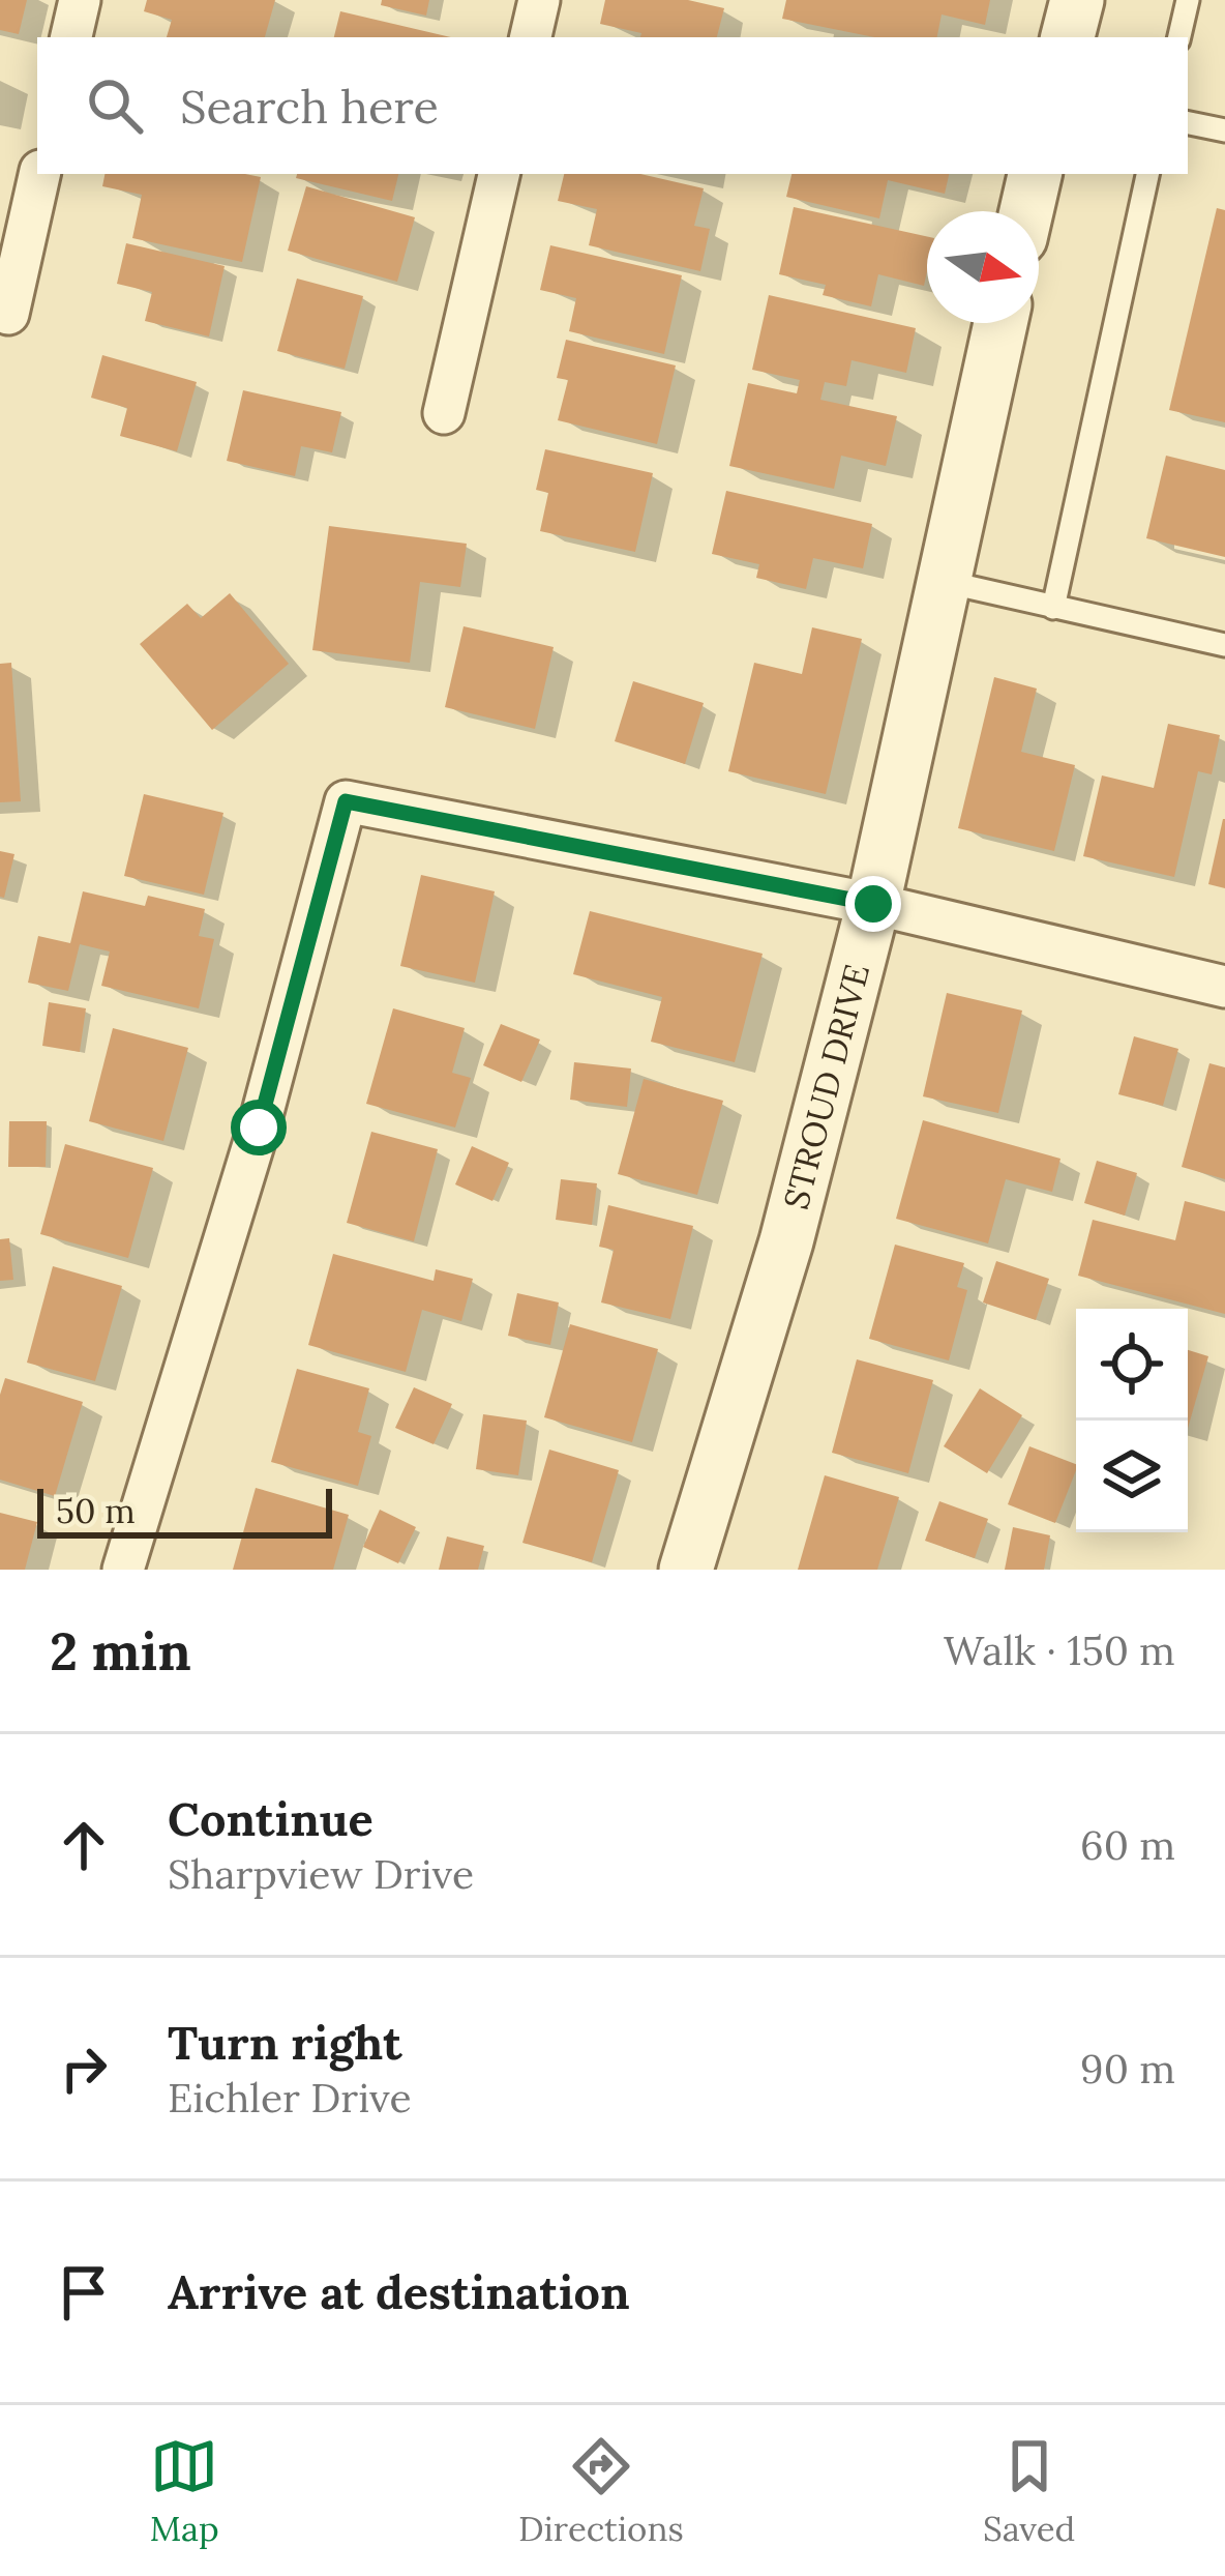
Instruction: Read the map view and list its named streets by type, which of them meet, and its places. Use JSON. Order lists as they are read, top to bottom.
{
  "streets": {
    "street": ["STROUD DRIVE"]
  },
  "scale_bar": "50 m",
  "north": "right",
  "page": {
    "search": "Search here",
    "scale": "50 m",
    "heading": ["2 min", "Walk · 150 m"],
    "list": [
      ["Continue", "Sharpview Drive", "60 m"],
      ["Turn right", "Eichler Drive", "90 m"],
      "Arrive at destination"
    ],
    "nav": ["Map", "Directions", "Saved"]
  }
}
